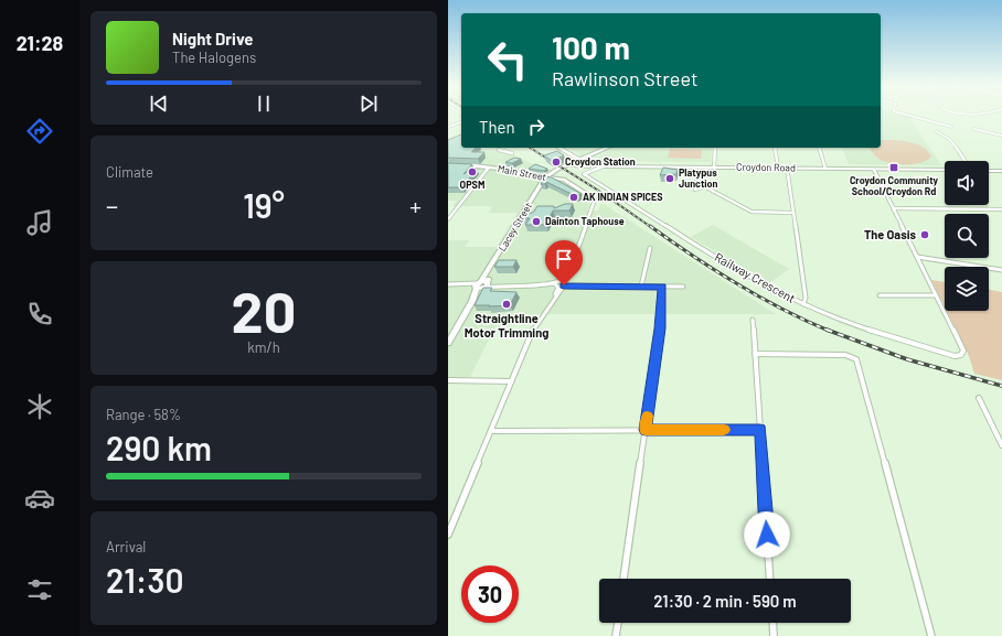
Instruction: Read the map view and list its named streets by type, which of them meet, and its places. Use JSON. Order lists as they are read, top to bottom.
{
  "streets": {
    "main road": ["Croydon Road"],
    "street": ["Main Street", "Lacey Street", "Railway Crescent"]
  },
  "crossings": [
    ["Croydon Road", "Railway Crescent"],
    ["Main Street", "Lacey Street"]
  ],
  "places": {
    "other": [
      "Croydon Station",
      "OPSM",
      "Platypus Junction",
      "AK INDIAN SPICES",
      "Dainton Taphouse",
      "The Oasis",
      "Straightline Motor Trimming"
    ],
    "transit": ["Croydon Community School/Croydon Rd"]
  },
  "page": {
    "tabs": "21:28",
    "turn": ["100 m", "Rawlinson Street"],
    "song": ["Night Drive", "The Halogens"],
    "then": "Then",
    "tile": [
      "Climate",
      ["20", "km/h"],
      ["Range · 58%", "290 km"],
      ["Arrival", "21:30"]
    ],
    "heat": ["−", "19°", "+"],
    "limit": "30",
    "trip": "21:30 · 2 min · 590 m"
  }
}
